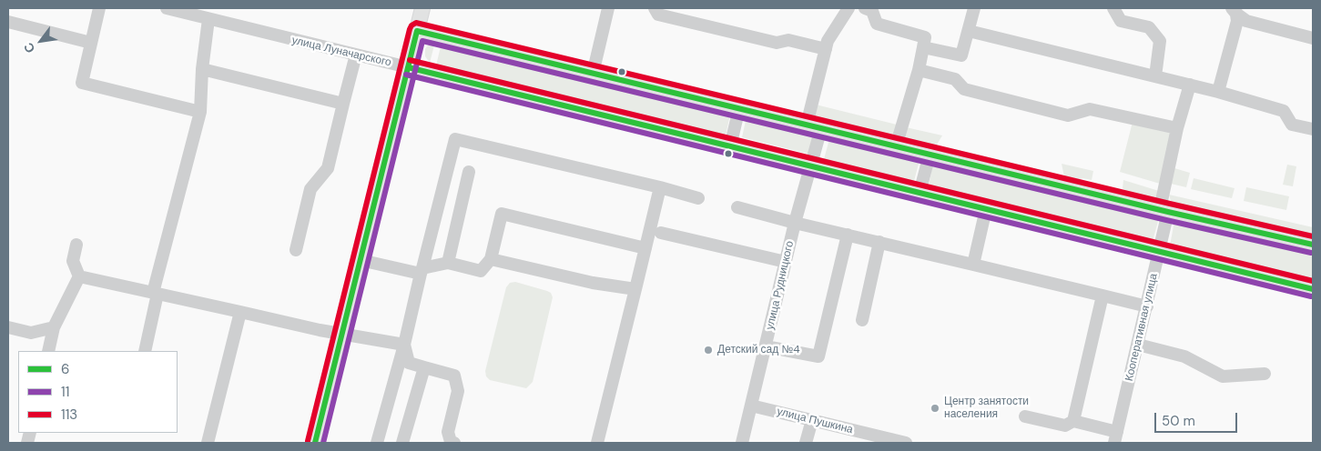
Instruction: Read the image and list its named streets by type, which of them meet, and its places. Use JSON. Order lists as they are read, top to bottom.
{
  "streets": {
    "main road": ["улица Луначарского"],
    "street": ["улица Рудницкого", "Кооперативная улица", "улица Пушкина"]
  },
  "crossings": [
    ["улица Луначарского", "улица Рудницкого"],
    ["улица Луначарского", "Кооперативная улица"],
    ["улица Рудницкого", "улица Пушкина"]
  ],
  "places": ["Детский сад №4", "Центр занятости населения"],
  "lines": ["transit line 113", "transit line 6", "transit line 11"],
  "legend": ["6", "11", "113"],
  "scale_bar": "50 m",
  "north": "bottom left"
}
